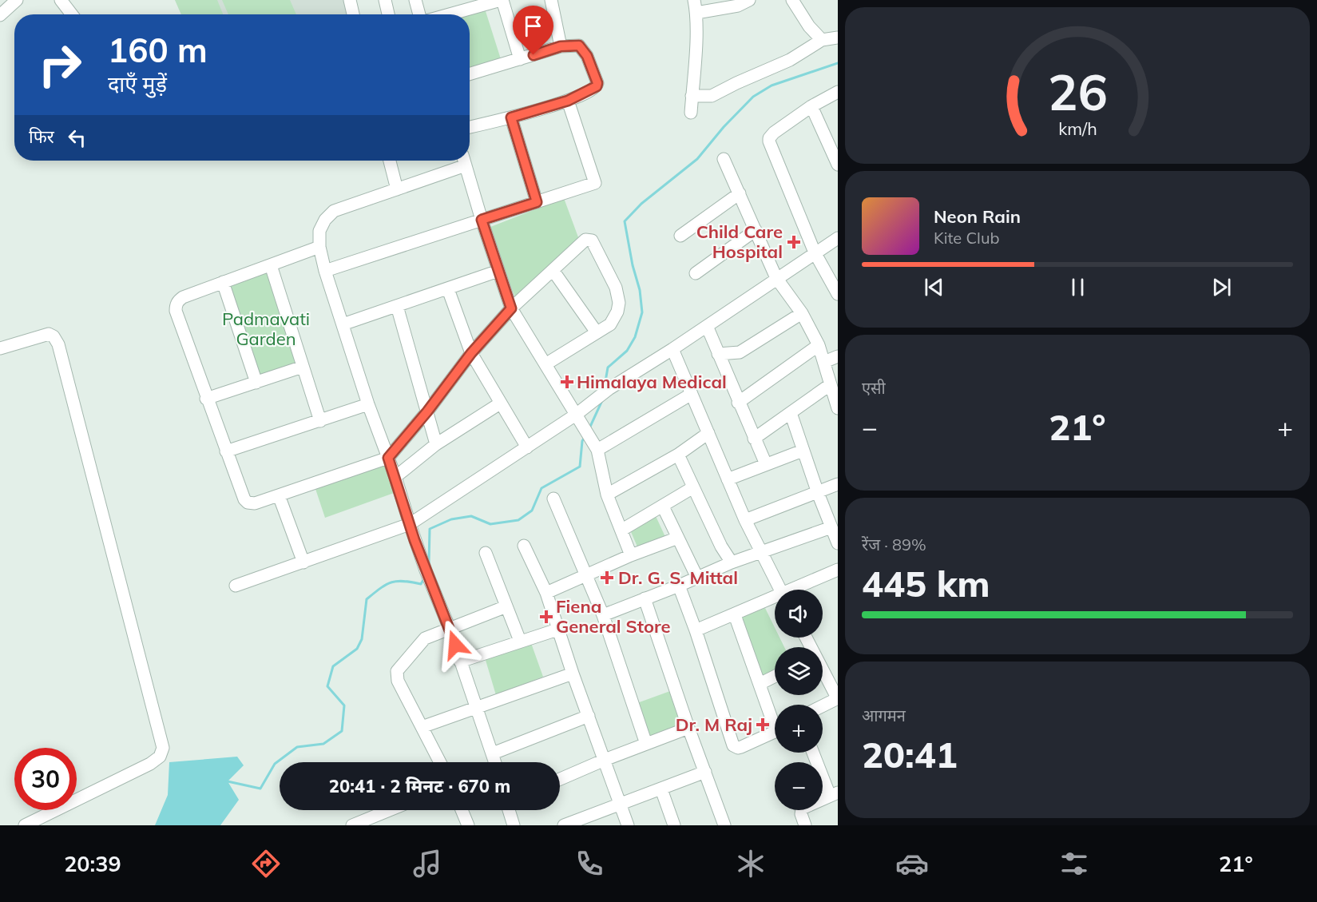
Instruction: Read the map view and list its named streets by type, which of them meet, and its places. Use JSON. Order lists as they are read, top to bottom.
{
  "parks": ["Padmavati Garden"],
  "places": {
    "health": [
      "Child Care Hospital",
      "Himalaya Medical",
      "Dr. G. S. Mittal",
      "Fiena General Store",
      "Dr. M Raj"
    ]
  },
  "page": {
    "turn": ["160 m", "दाएँ मुड़ें"],
    "then": "फिर",
    "song": ["Neon Rain", "Kite Club"],
    "tile": [
      "एसी",
      ["रेंज · 89%", "445 km"],
      ["आगमन", "20:41"]
    ],
    "heat": ["−", "21°", "+"],
    "map_buttons": ["+", "−"],
    "limit": "30",
    "trip": "20:41 · 2 मिनट · 670 m",
    "tabs": ["20:39", "21°"],
    "gauge": ["26", "km/h"]
  }
}
